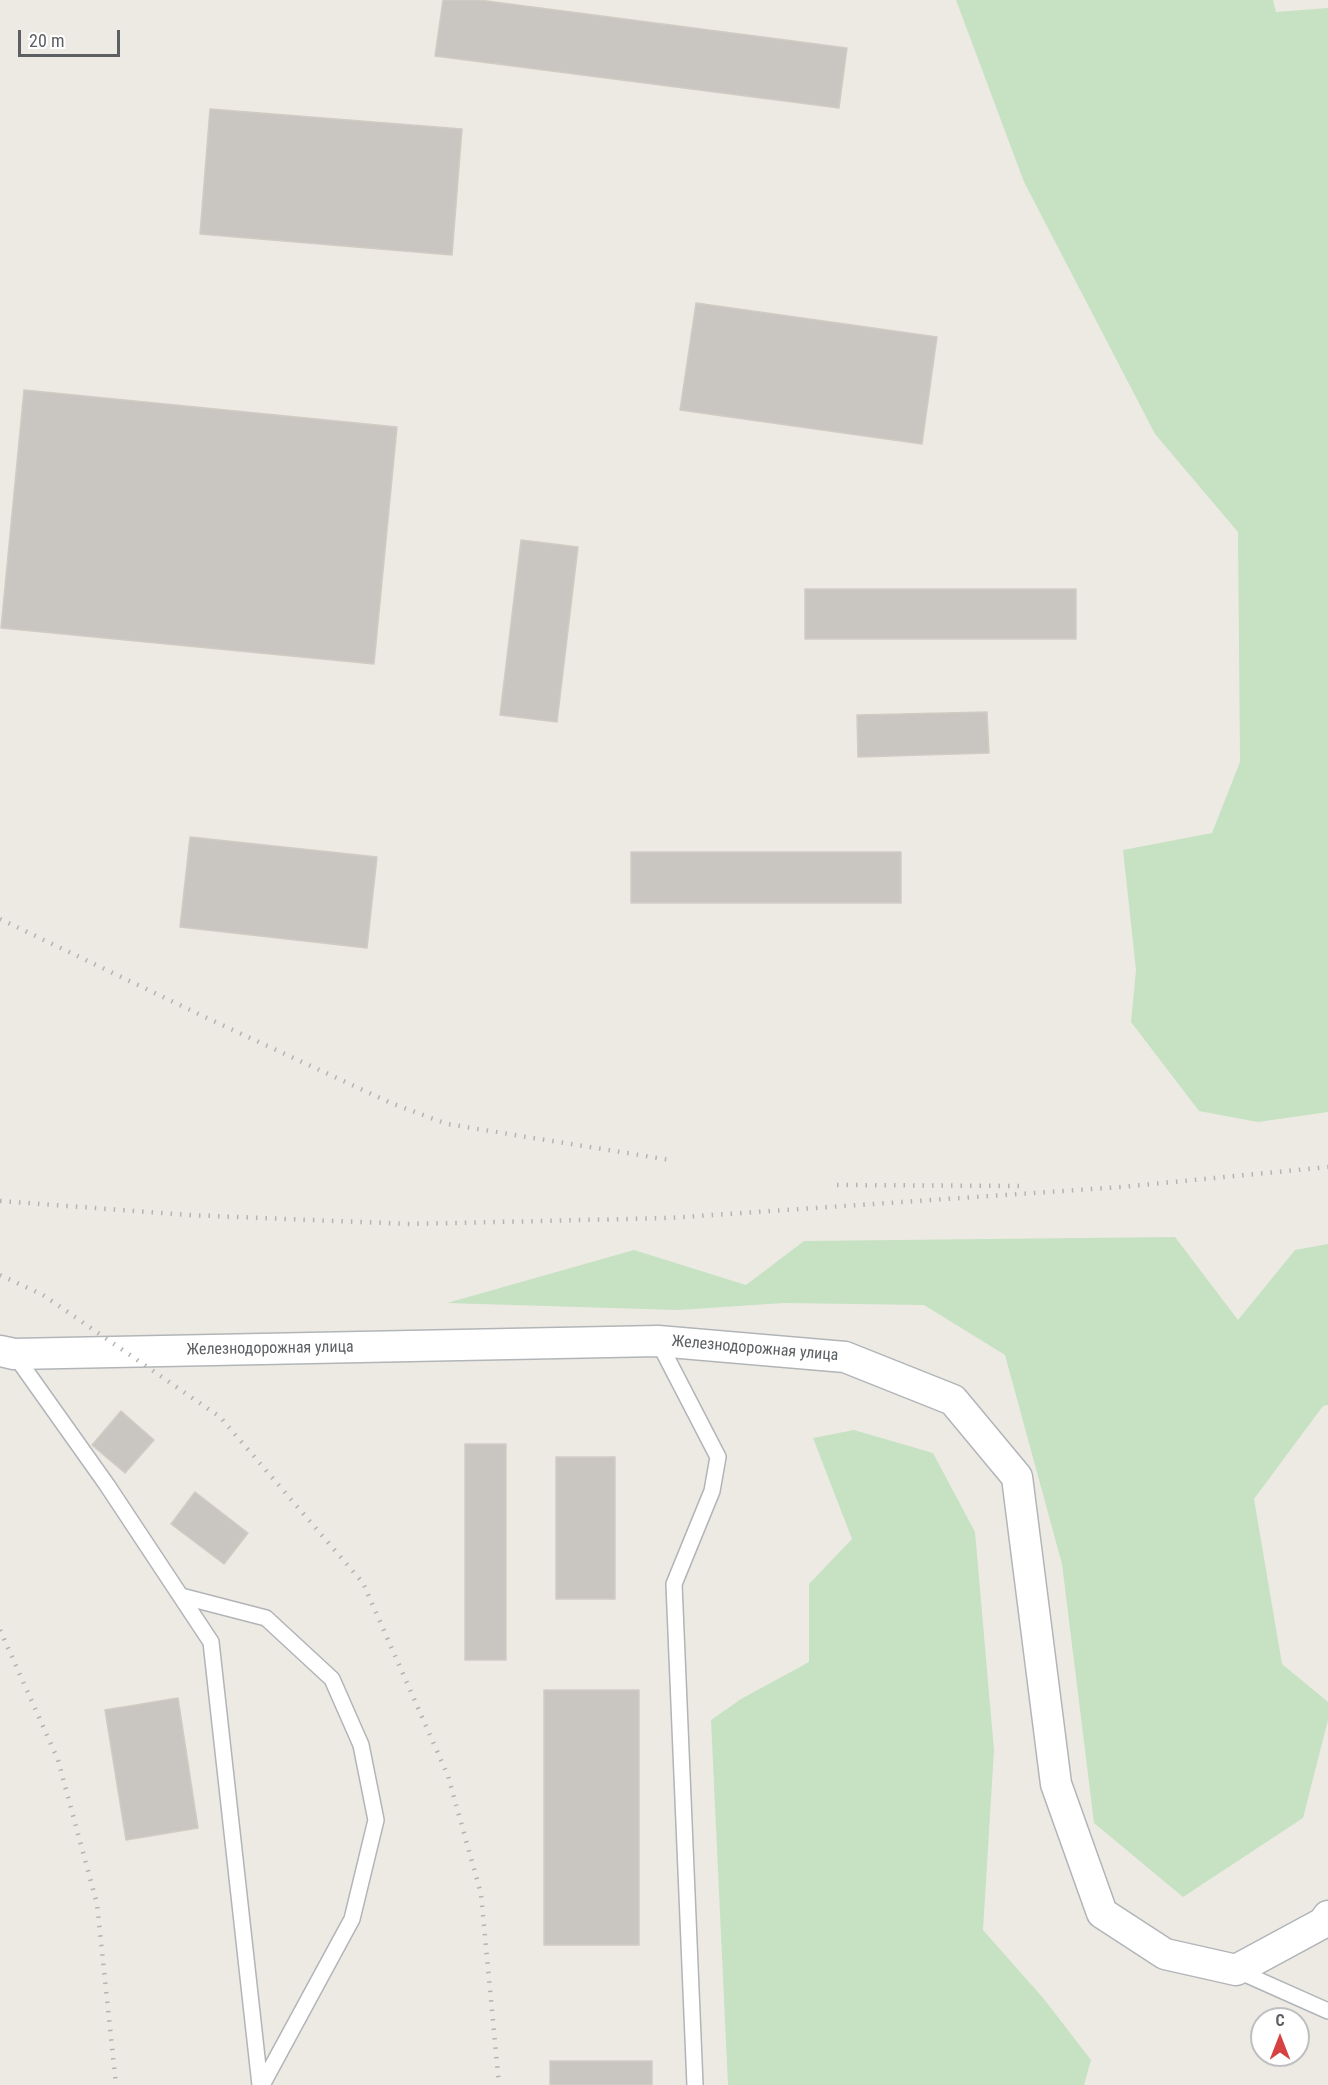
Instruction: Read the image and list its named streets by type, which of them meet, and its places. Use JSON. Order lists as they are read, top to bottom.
{
  "streets": {
    "street": ["Железнодорожная улица"]
  },
  "scale_bar": "20 m",
  "north": "top"
}
